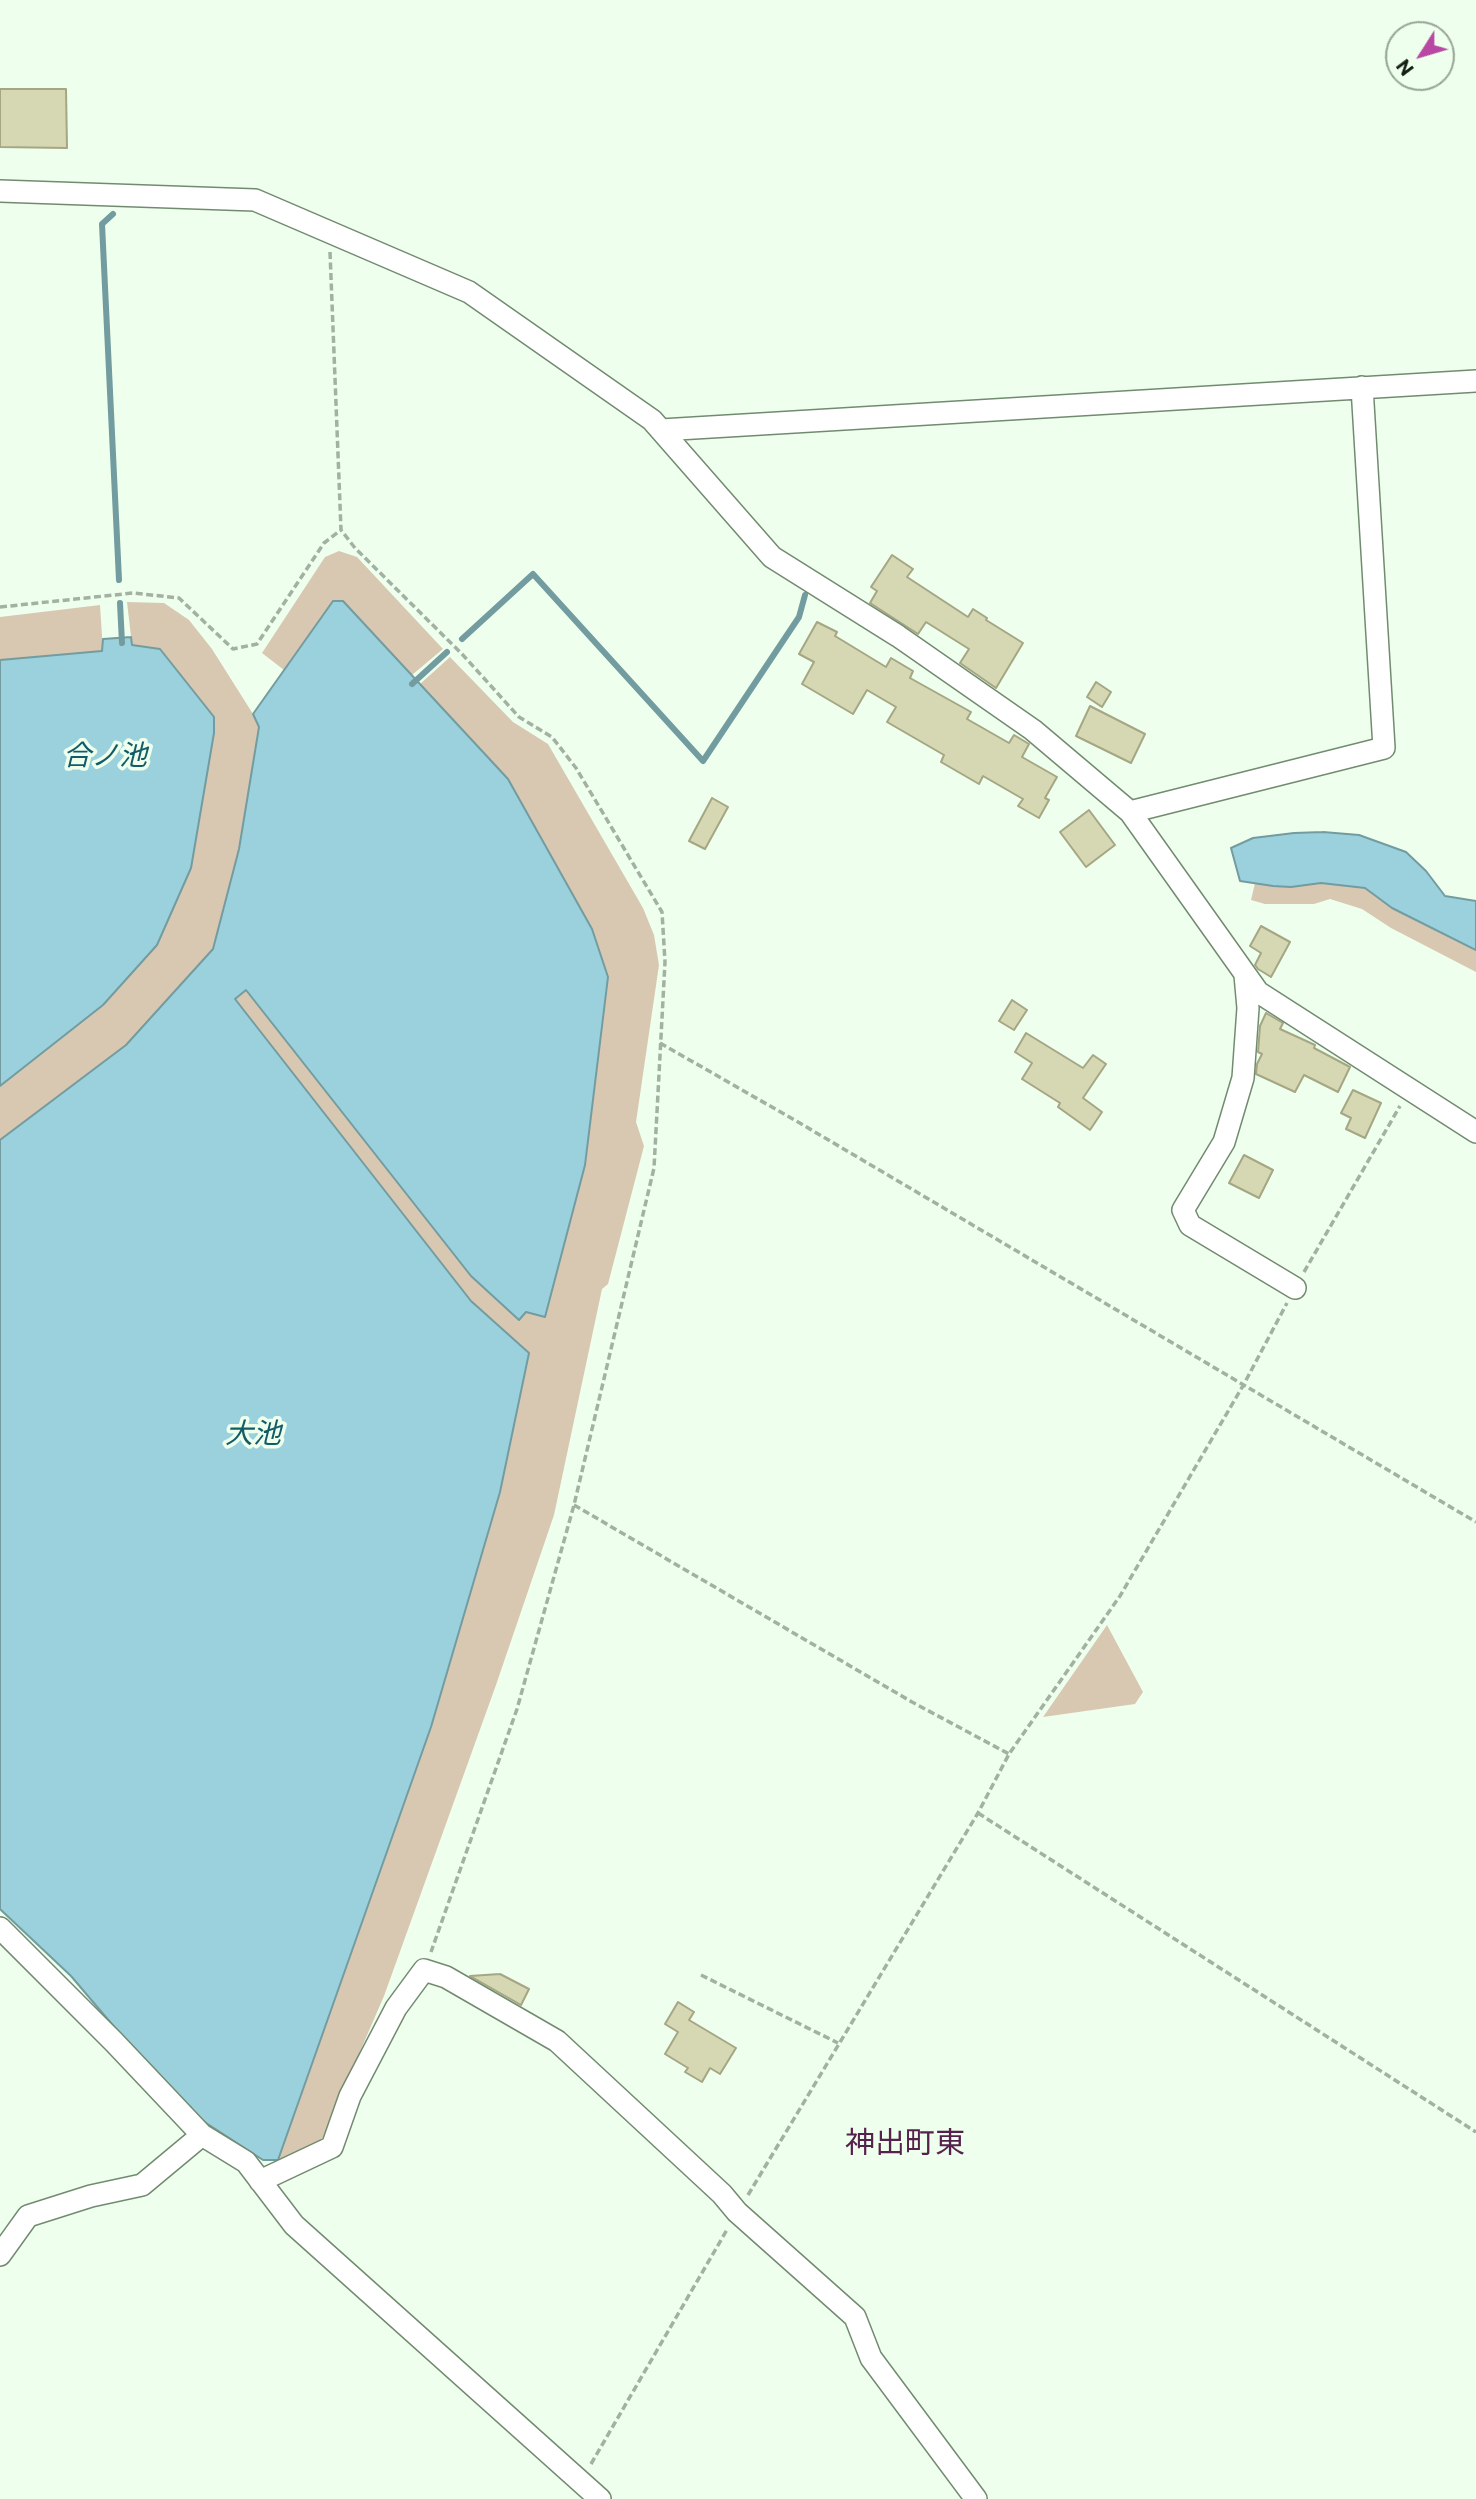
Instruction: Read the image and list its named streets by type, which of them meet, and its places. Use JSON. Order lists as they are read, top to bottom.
{
  "districts": ["神出町東"],
  "water": ["合ノ池", "大池"],
  "north": "bottom left"
}
